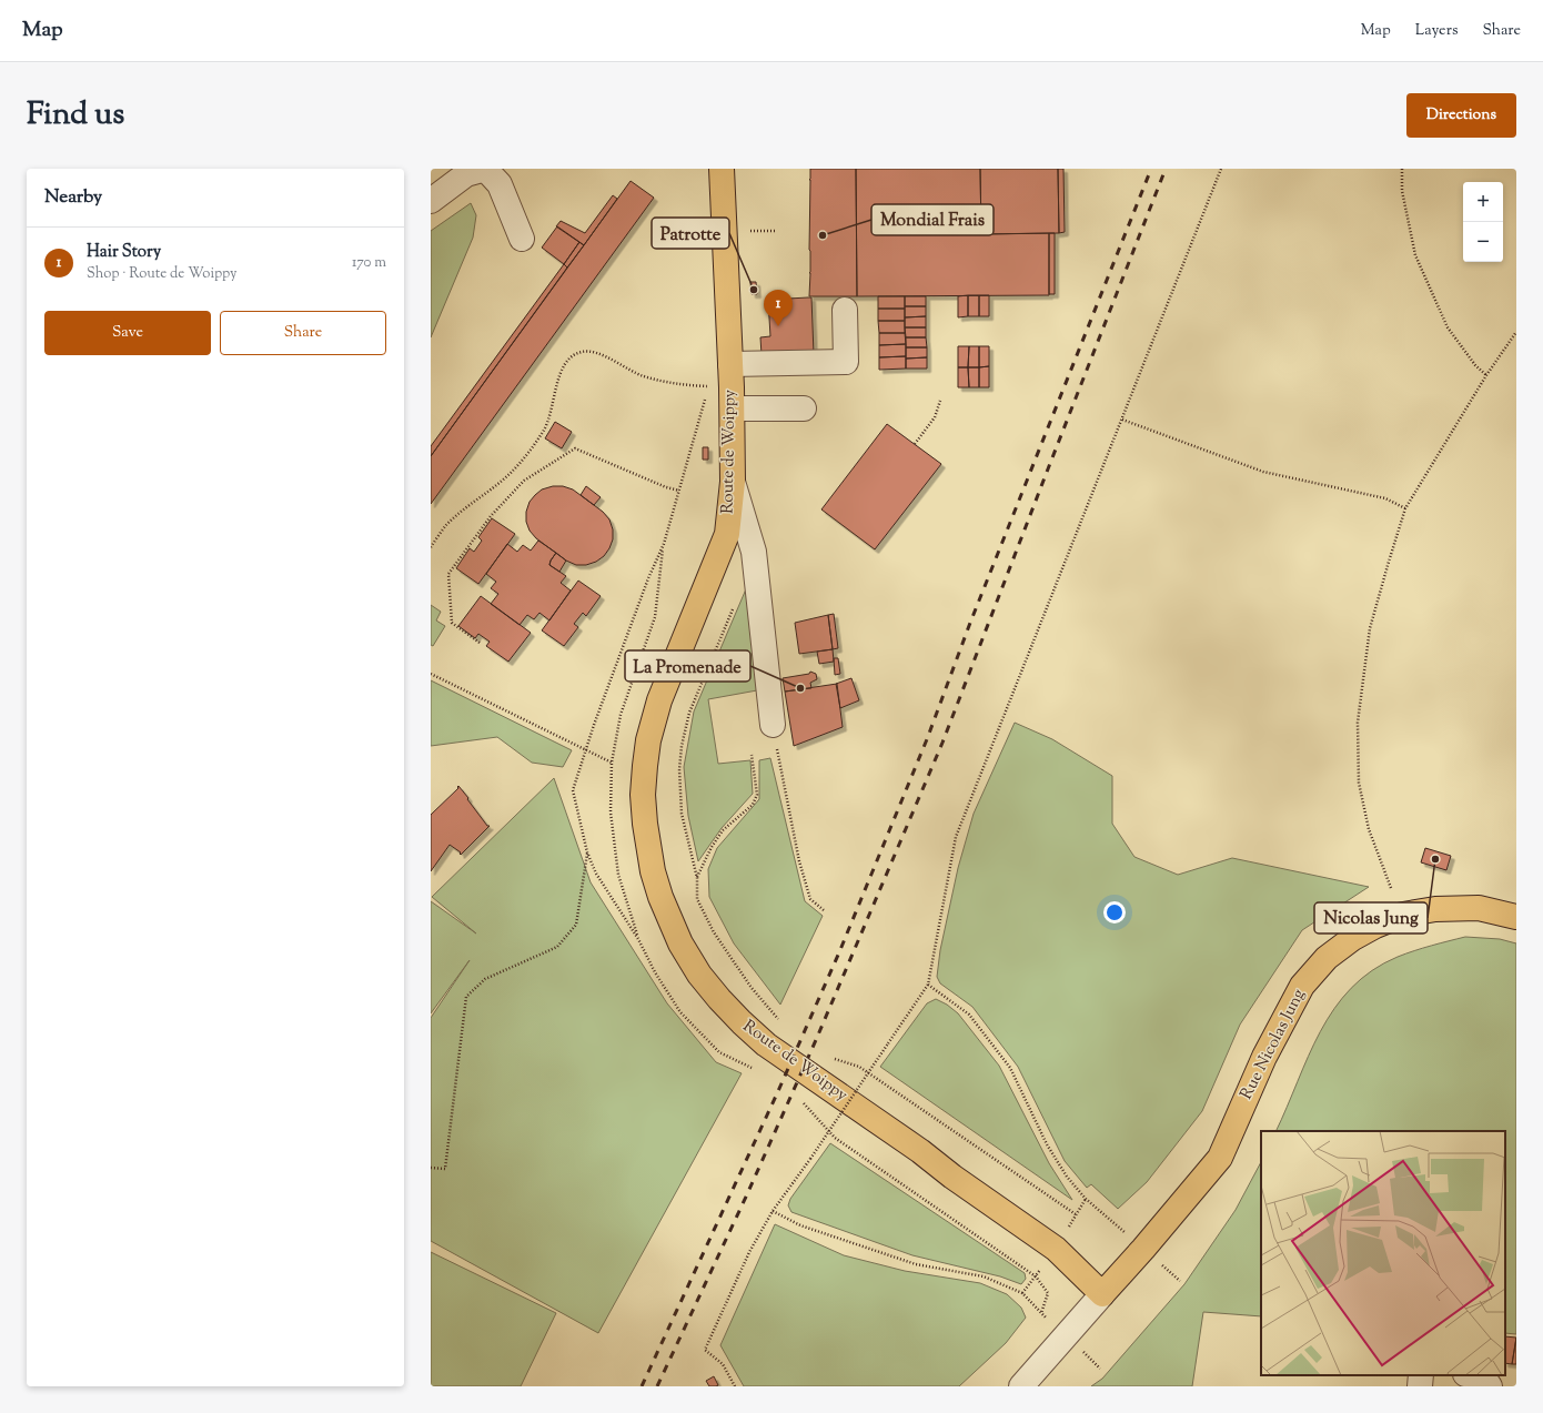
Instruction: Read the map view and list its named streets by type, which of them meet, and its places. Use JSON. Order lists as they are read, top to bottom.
{
  "streets": {
    "main road": ["Route de Woippy", "Rue Nicolas Jung"]
  },
  "crossings": [
    ["Route de Woippy", "Rue Nicolas Jung"]
  ],
  "places": [
    "Mondial Frais",
    "Patrotte",
    "La Promenade",
    "Nicolas Jung"
  ],
  "page": {
    "header": "Map",
    "nav": ["Map", "Layers", "Share"],
    "title": "Find us",
    "buttons": [
      "Directions",
      ["Save", "Share"]
    ],
    "heading": "Nearby",
    "map_buttons": ["+", "−"],
    "list": [
      {
        "mark": "1",
        "name": "Hair Story",
        "note": "Shop · Route de Woippy",
        "value": "170 m"
      }
    ],
    "pins": "1"
  }
}
